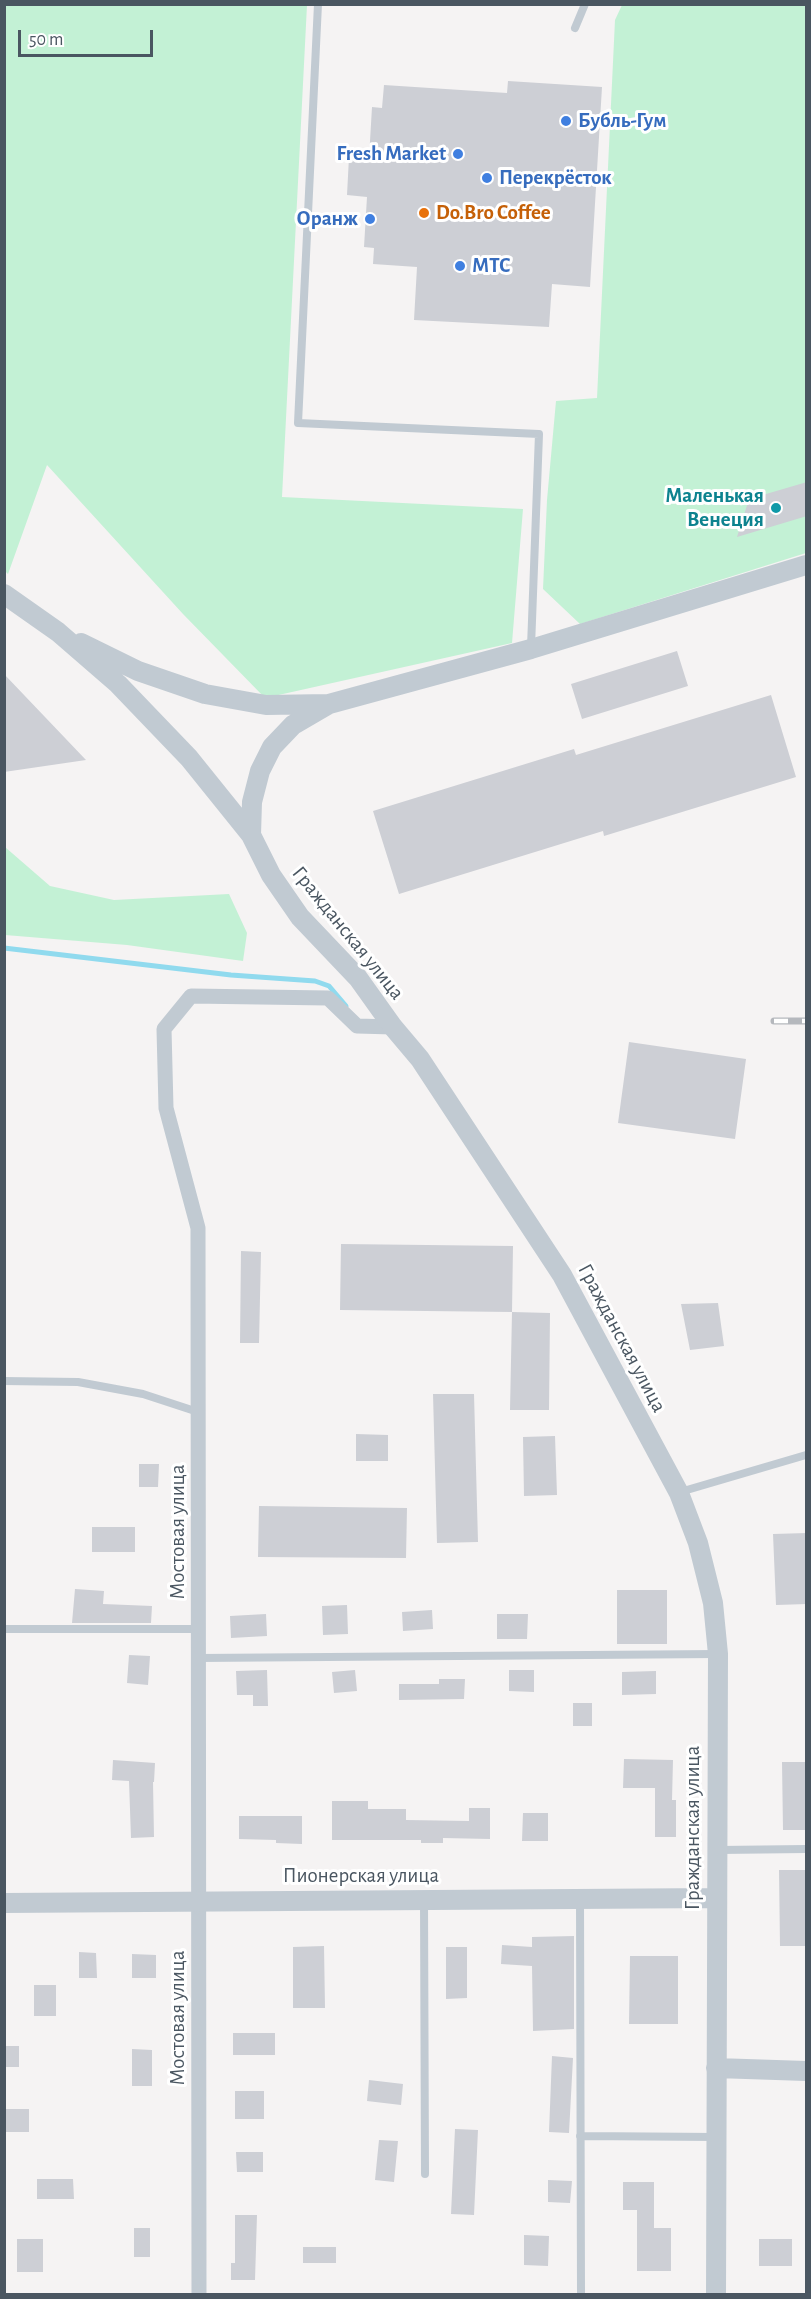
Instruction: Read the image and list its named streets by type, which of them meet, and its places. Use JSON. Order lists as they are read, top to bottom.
{
  "streets": {
    "street": ["Гражданская улица", "Мостовая улица", "Пионерская улица"]
  },
  "crossings": [
    ["Гражданская улица", "Мостовая улица"],
    ["Гражданская улица", "Пионерская улица"],
    ["Мостовая улица", "Пионерская улица"]
  ],
  "places": [
    "Бубль-Гум",
    "Fresh Market",
    "Перекрёсток",
    "Do.Bro Coffee",
    "Оранж",
    "МТС",
    "Маленькая Венеция"
  ],
  "scale_bar": "50 m"
}
